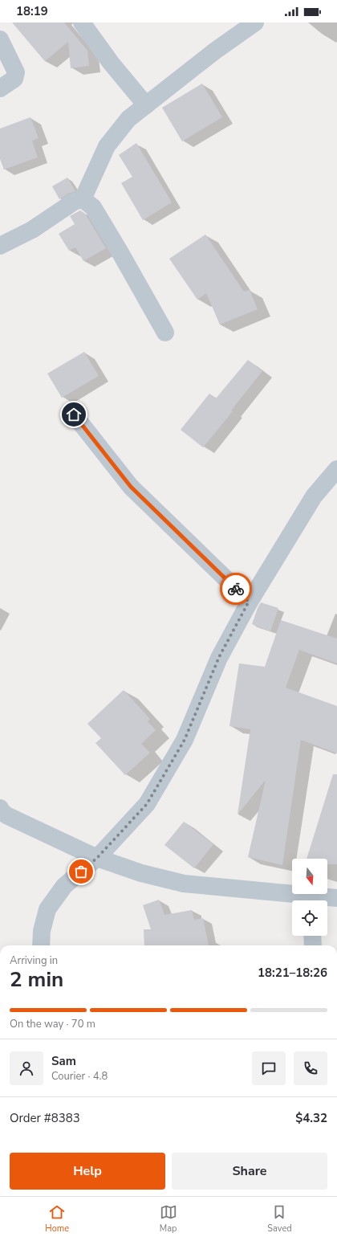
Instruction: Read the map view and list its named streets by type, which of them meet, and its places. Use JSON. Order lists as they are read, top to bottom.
{
  "north": "bottom",
  "page": {
    "status": "18:19",
    "heading": ["2 min", "Arriving in", "18:21–18:26"],
    "panel": [
      "Sam",
      "Courier · 4.8",
      "Order #8383",
      "$4.32"
    ],
    "bar": "On the way · 70 m",
    "buttons": ["Help", "Share"],
    "tabs": ["Home", "Map", "Saved"]
  }
}
